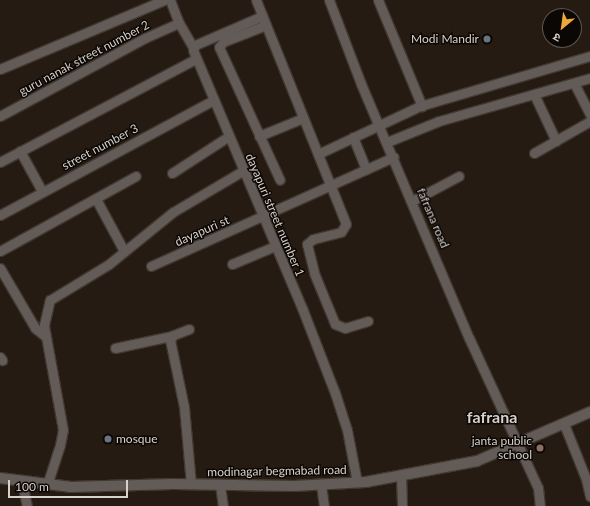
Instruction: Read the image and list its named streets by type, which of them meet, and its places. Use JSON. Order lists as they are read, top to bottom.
{
  "streets": {
    "street": [
      "guru nanak street number 2",
      "street number 3",
      "dayapuri street number 1",
      "fafrana road",
      "dayapuri st",
      "modinagar begmabad road"
    ]
  },
  "crossings": [
    ["street number 3", "dayapuri street number 1"],
    ["dayapuri street number 1", "dayapuri st"],
    ["dayapuri street number 1", "modinagar begmabad road"],
    ["fafrana road", "dayapuri st"],
    ["fafrana road", "modinagar begmabad road"]
  ],
  "districts": ["fafrana"],
  "places": ["Modi Mandir", "mosque", "janta public school"],
  "scale_bar": "100 m",
  "north": "bottom left"
}
